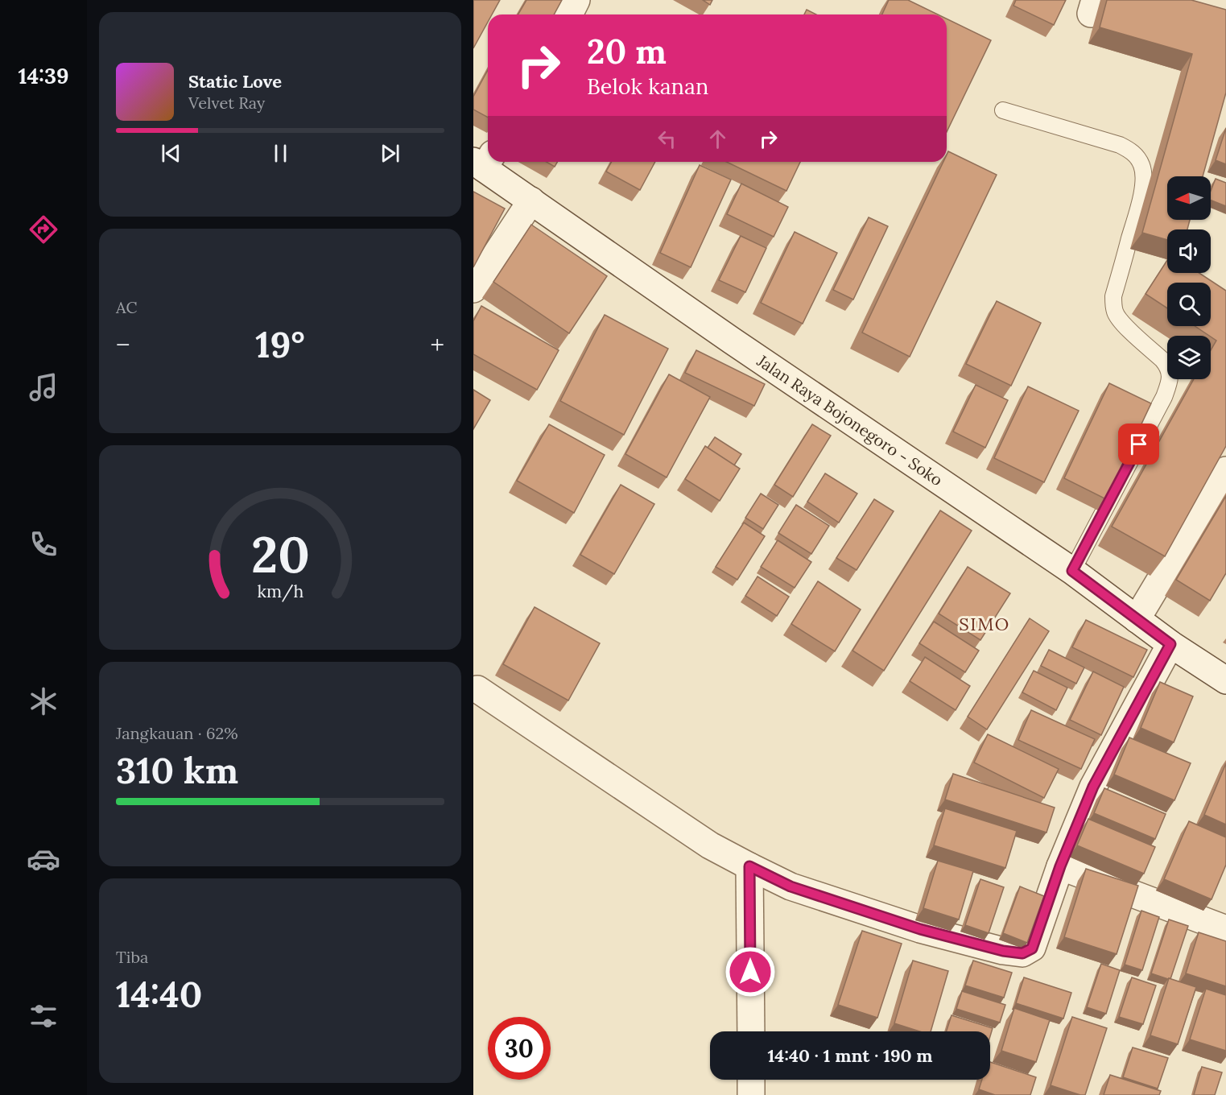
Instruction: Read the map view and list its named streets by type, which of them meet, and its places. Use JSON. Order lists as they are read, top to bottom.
{
  "streets": {
    "street": ["Jalan Raya Bojonegoro - Soko"]
  },
  "districts": ["SIMO"],
  "north": "left",
  "page": {
    "tabs": "14:39",
    "turn": ["20 m", "Belok kanan"],
    "song": ["Static Love", "Velvet Ray"],
    "tile": [
      "AC",
      ["Jangkauan · 62%", "310 km"],
      ["Tiba", "14:40"]
    ],
    "heat": ["−", "19°", "+"],
    "limit": "30",
    "trip": "14:40 · 1 mnt · 190 m",
    "gauge": ["20", "km/h"]
  }
}
